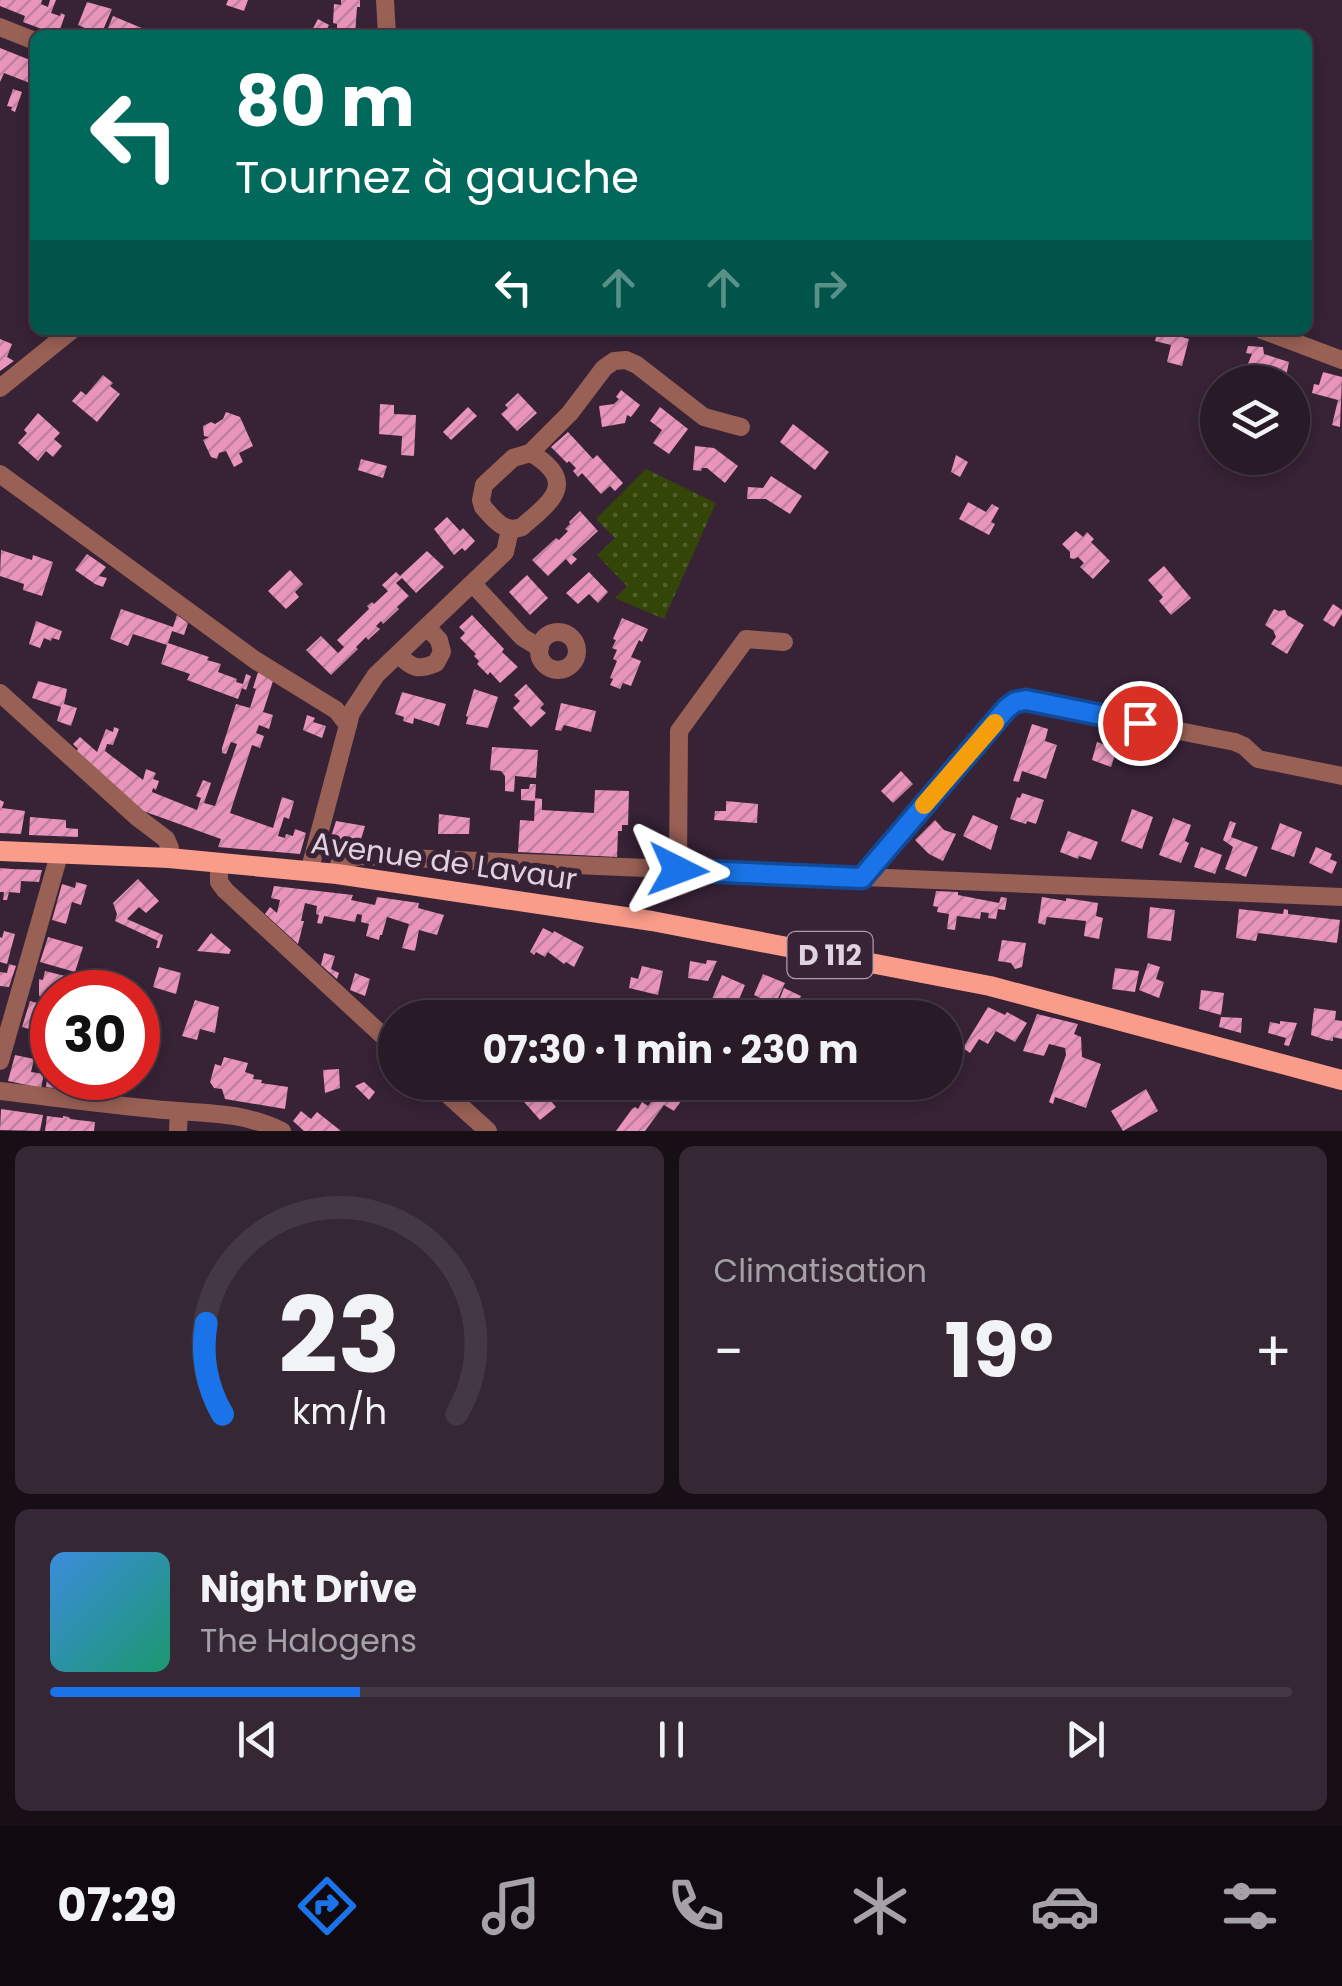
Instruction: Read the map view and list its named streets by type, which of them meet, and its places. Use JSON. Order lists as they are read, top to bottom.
{
  "streets": {
    "main road": ["Avenue de Lavaur", "D 112"]
  },
  "page": {
    "turn": ["80 m", "Tournez à gauche"],
    "limit": "30",
    "trip": "07:30 · 1 min · 230 m",
    "tile": "Climatisation",
    "heat": ["−", "19°", "+"],
    "song": ["Night Drive", "The Halogens"],
    "tabs": "07:29",
    "gauge": ["23", "km/h"]
  }
}
